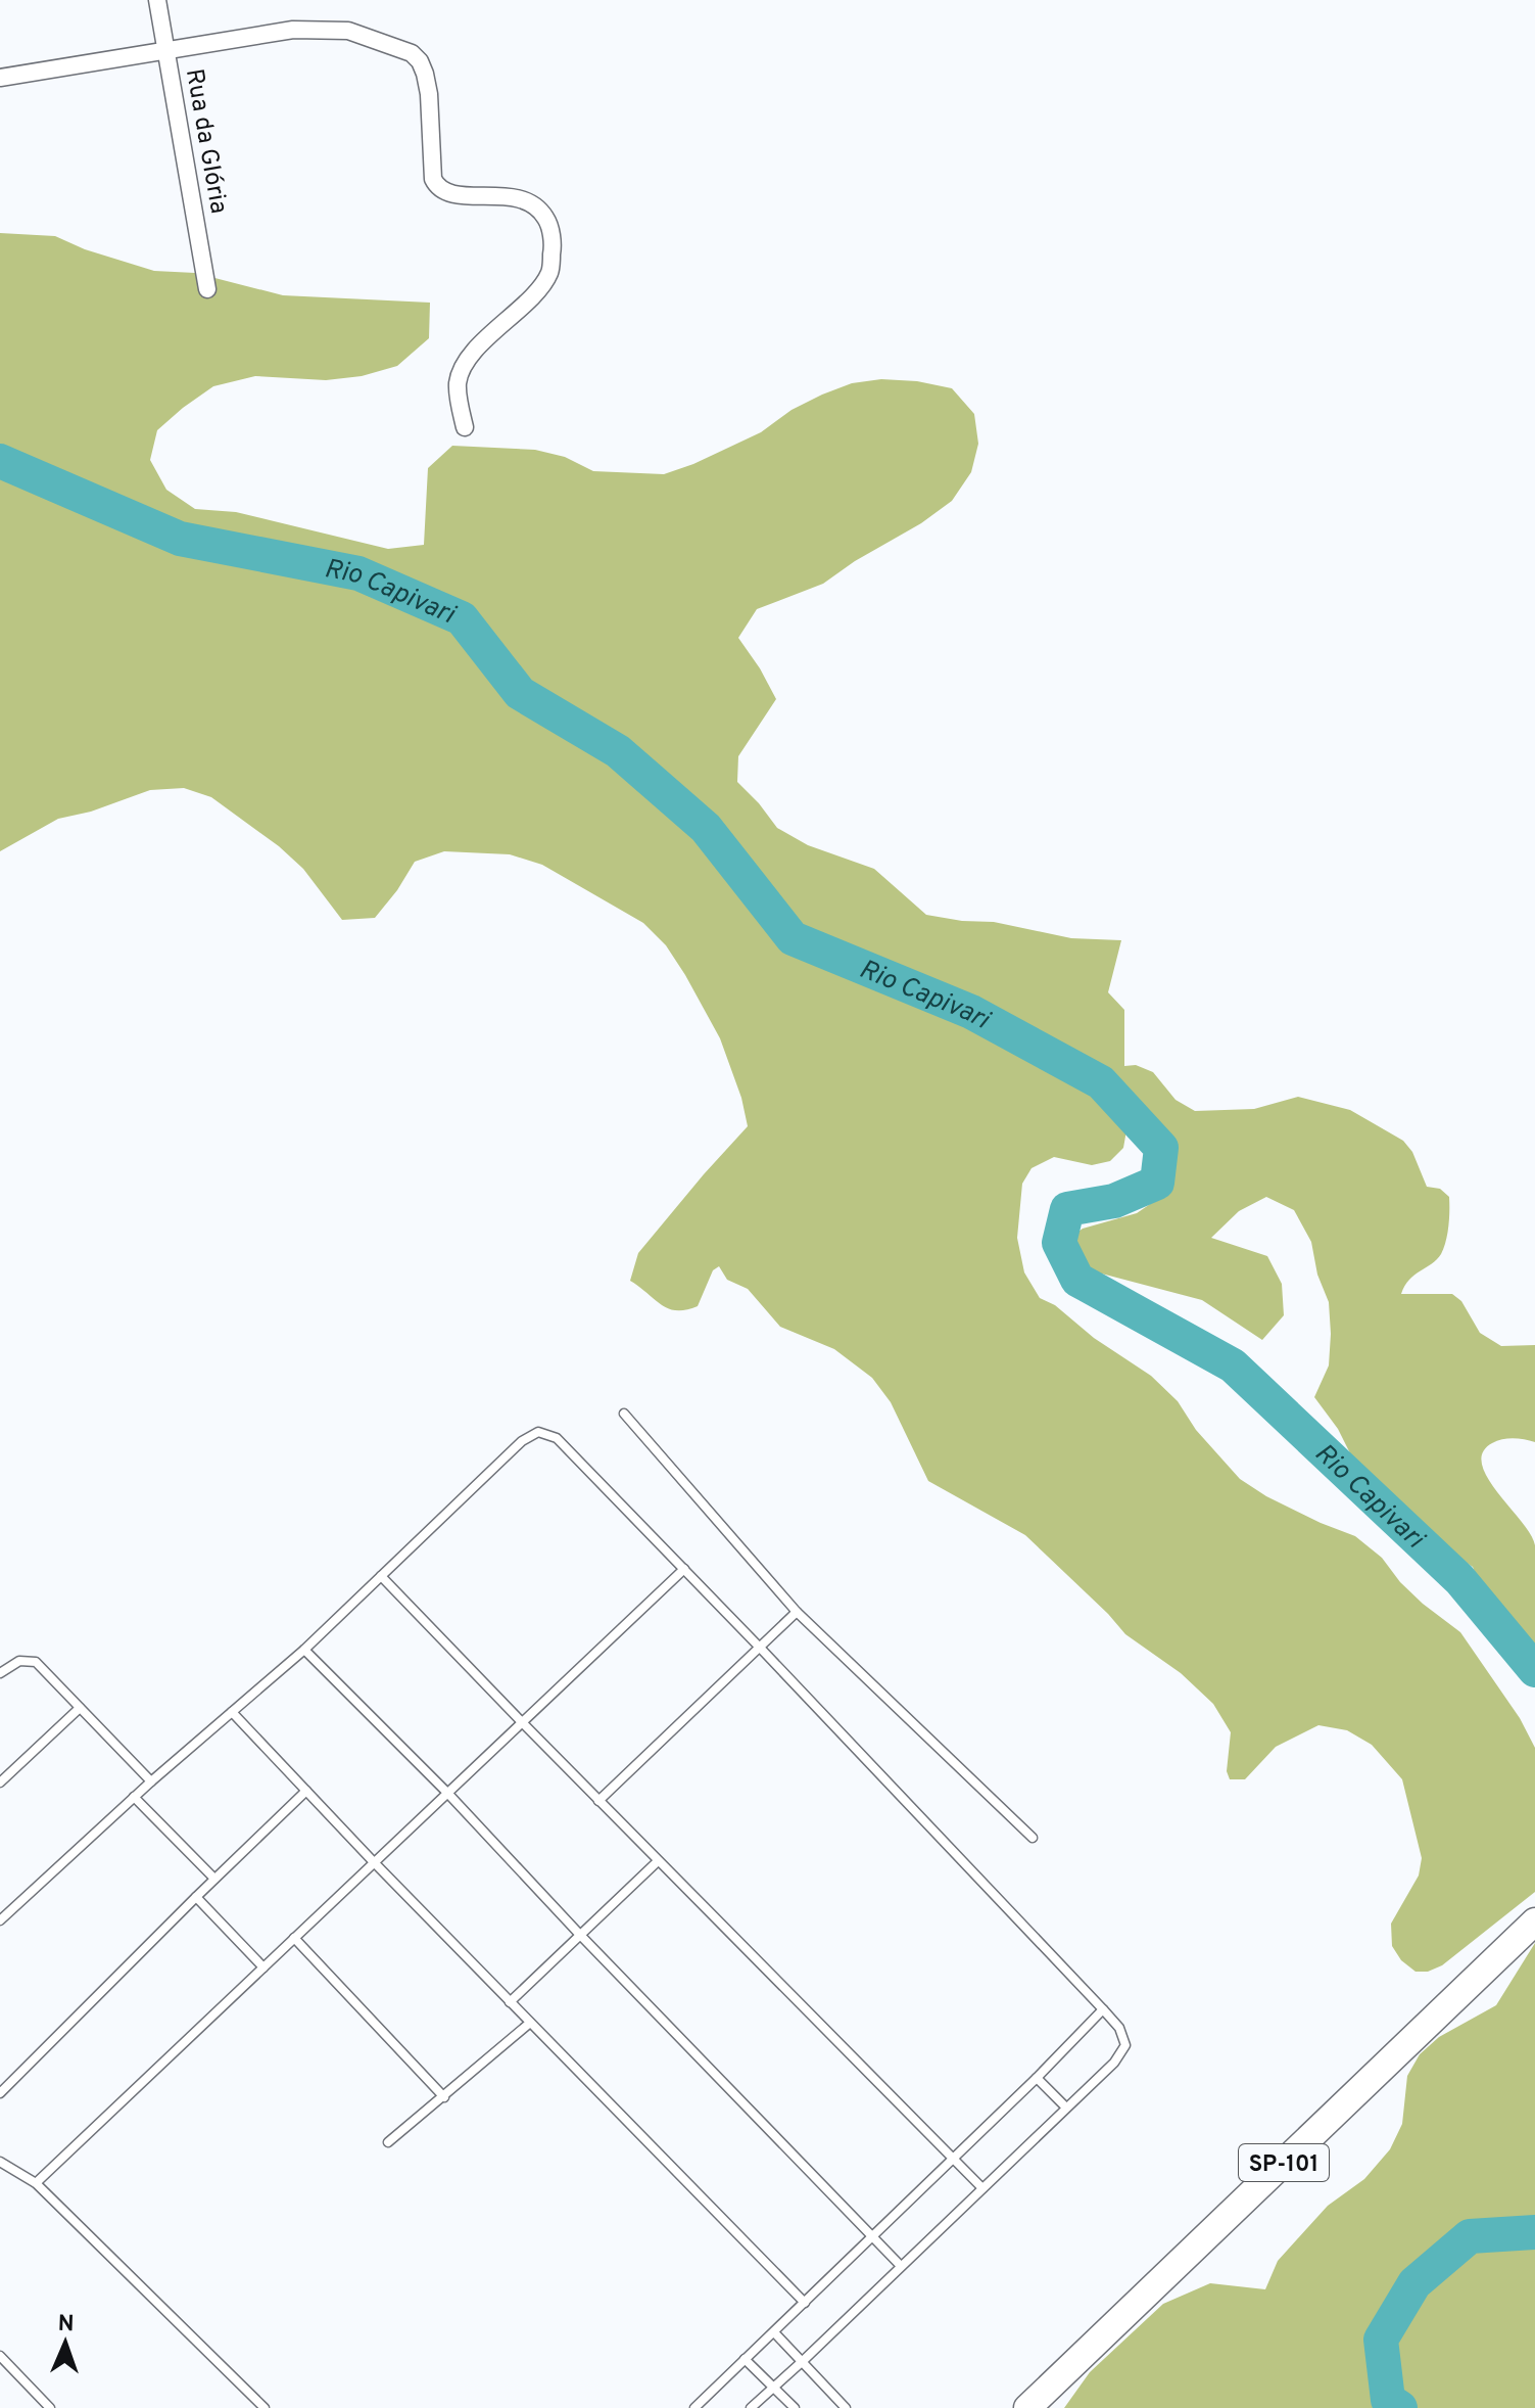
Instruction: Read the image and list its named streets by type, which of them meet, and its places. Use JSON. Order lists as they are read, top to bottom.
{
  "streets": {
    "main road": ["SP-101"],
    "street": ["Rua da Glória"]
  },
  "water": ["Rio Capivari"],
  "north": "top"
}
